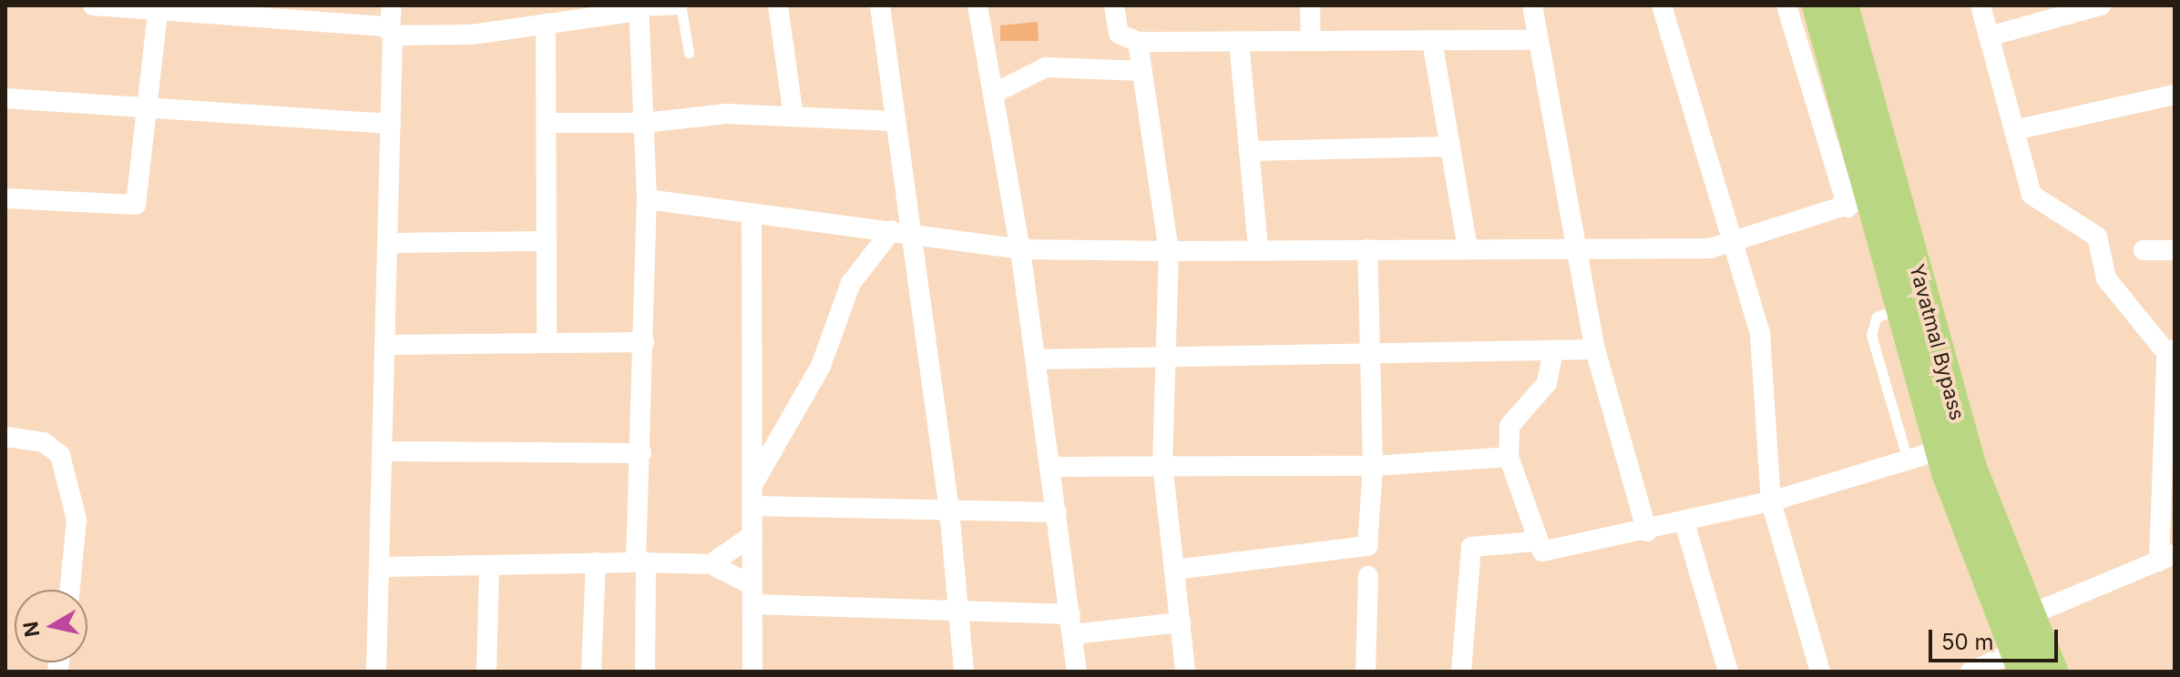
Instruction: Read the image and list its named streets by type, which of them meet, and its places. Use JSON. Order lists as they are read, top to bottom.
{
  "streets": {
    "main road": ["Yavatmal Bypass"]
  },
  "scale_bar": "50 m",
  "north": "left"
}
